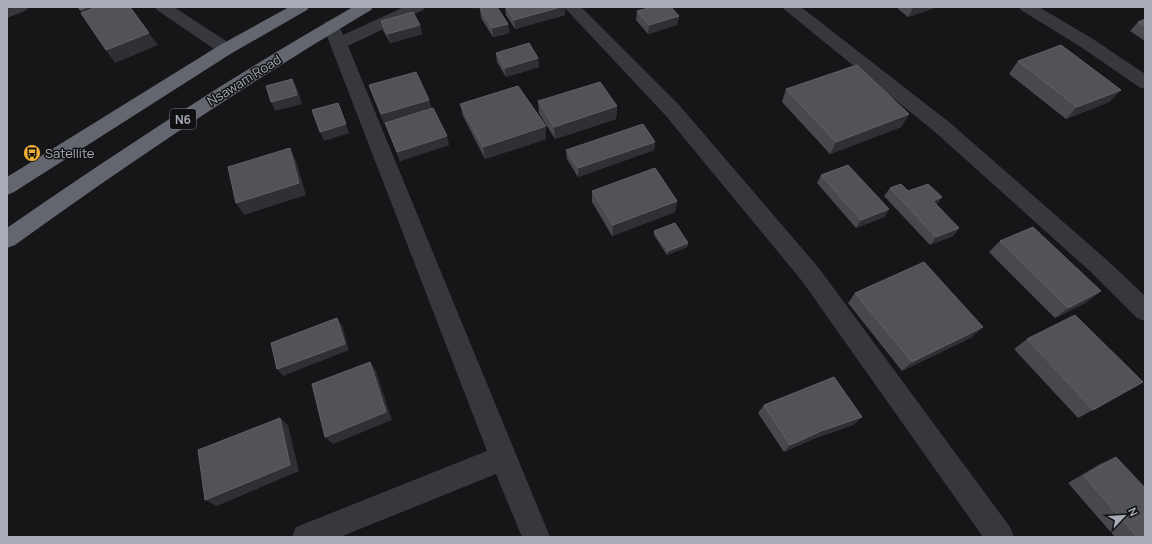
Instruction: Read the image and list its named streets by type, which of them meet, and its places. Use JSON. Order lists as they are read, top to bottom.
{
  "streets": {
    "highway": ["Nsawam Road", "N6"]
  },
  "places": {
    "bus stop": ["Satellite"]
  },
  "north": "top right"
}
